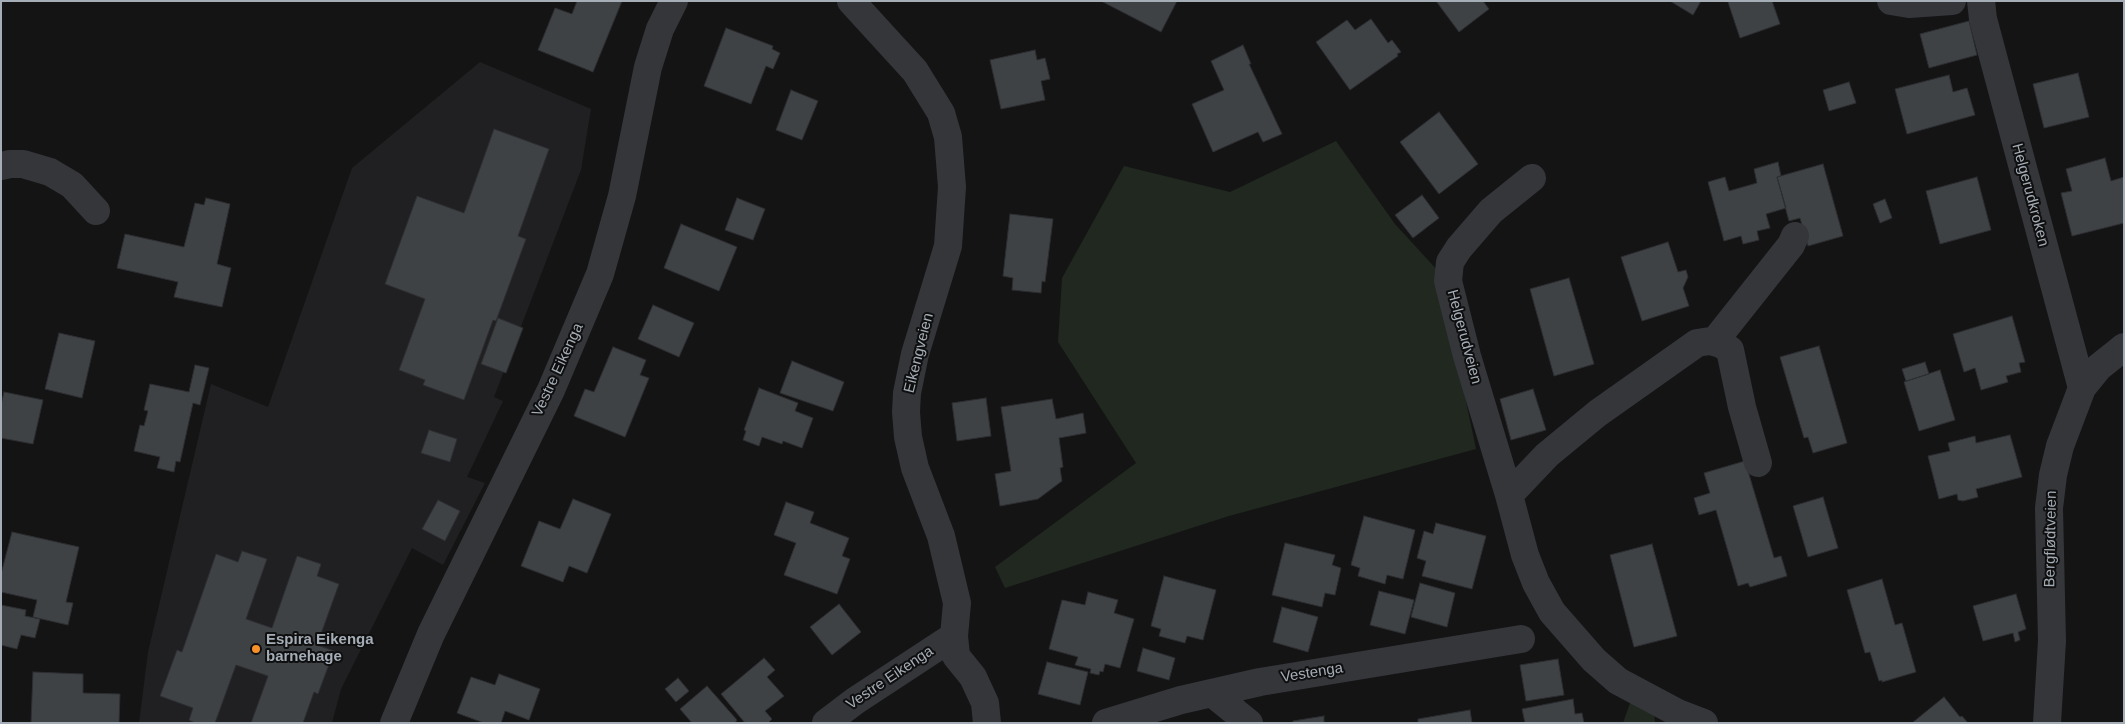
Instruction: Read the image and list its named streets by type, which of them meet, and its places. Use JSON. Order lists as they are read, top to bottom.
{
  "streets": {
    "street": [
      "Helgerudkroken",
      "Helgerudveien",
      "Eikengveien",
      "Vestre Eikenga",
      "Bergflødtveien",
      "Vestenga"
    ]
  },
  "crossings": [
    ["Helgerudkroken", "Bergflødtveien"],
    ["Eikengveien", "Vestre Eikenga"]
  ],
  "places": ["Espira Eikenga barnehage"]
}
